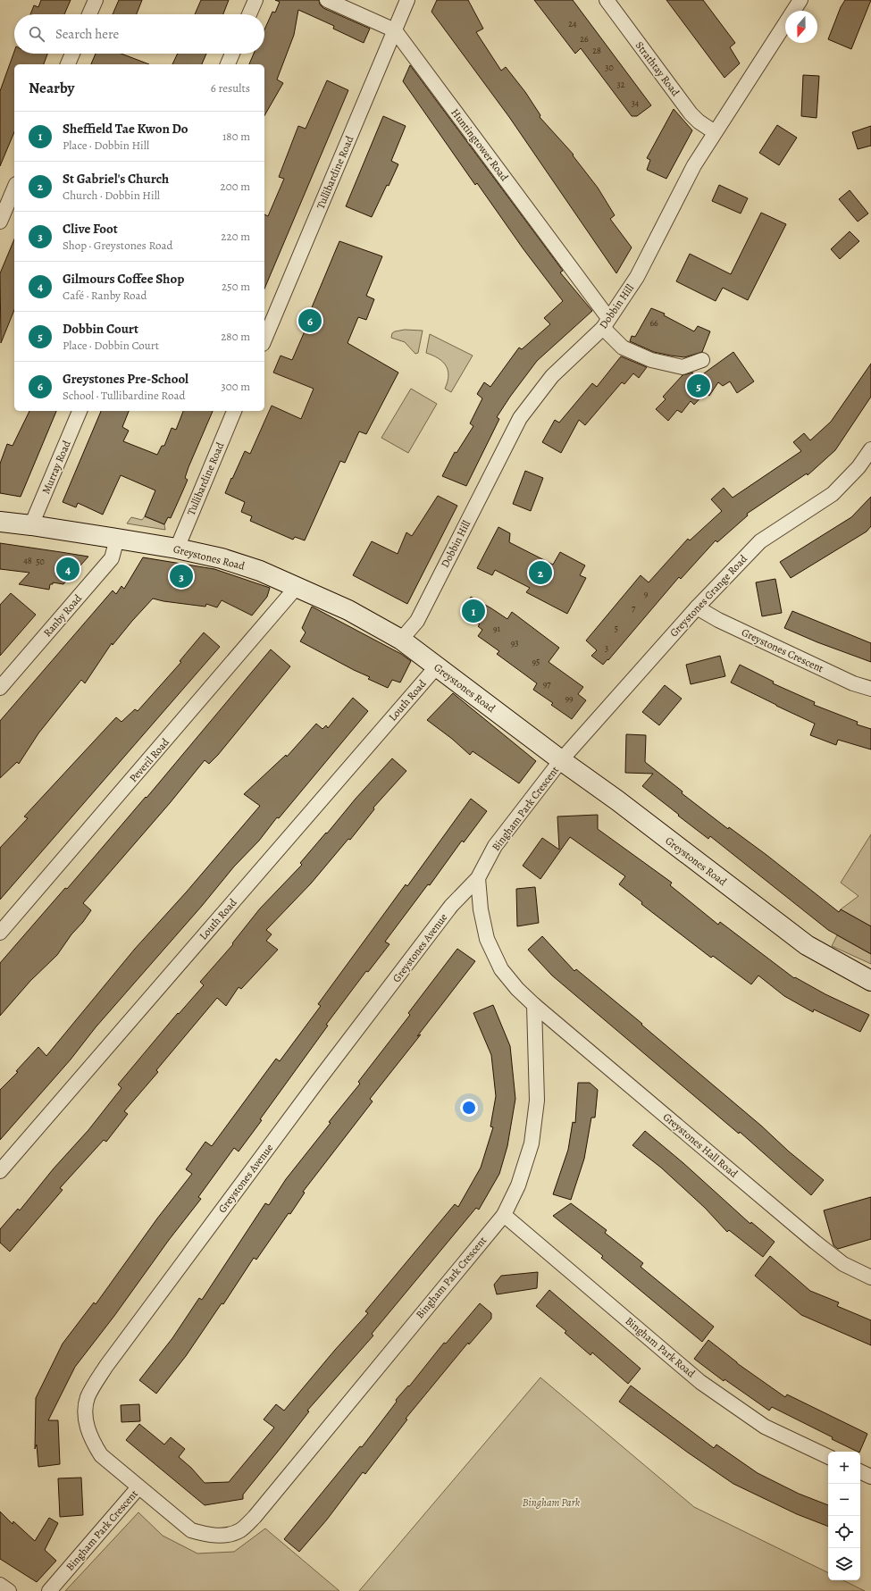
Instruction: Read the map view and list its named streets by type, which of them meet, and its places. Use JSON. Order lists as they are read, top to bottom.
{
  "streets": {
    "street": [
      "Strathtay Road",
      "Huntingtower Road",
      "Tullibardine Road",
      "Dobbin Hill",
      "Murray Road",
      "Greystones Road",
      "Greystones Grange Road",
      "Ranby Road",
      "Greystones Crescent",
      "Louth Road",
      "Peveril Road",
      "Bingham Park Crescent",
      "Greystones Avenue",
      "Greystones Hall Road",
      "Bingham Park Road"
    ]
  },
  "crossings": [
    ["Strathtay Road", "Dobbin Hill"],
    ["Huntingtower Road", "Tullibardine Road"],
    ["Huntingtower Road", "Dobbin Hill"],
    ["Tullibardine Road", "Greystones Road"],
    ["Dobbin Hill", "Greystones Road"],
    ["Murray Road", "Greystones Road"],
    ["Greystones Road", "Greystones Grange Road"],
    ["Greystones Road", "Ranby Road"],
    ["Greystones Road", "Louth Road"],
    ["Greystones Road", "Peveril Road"],
    ["Greystones Road", "Bingham Park Crescent"],
    ["Greystones Grange Road", "Greystones Crescent"],
    ["Greystones Grange Road", "Bingham Park Crescent"],
    ["Bingham Park Crescent", "Greystones Avenue"],
    ["Bingham Park Crescent", "Greystones Hall Road"],
    ["Bingham Park Crescent", "Bingham Park Road"]
  ],
  "parks": ["Bingham Park"],
  "house_numbers": [
    "24",
    "26",
    "28",
    "30",
    "32",
    "34",
    "66",
    "48",
    "50",
    "9",
    "7",
    "91",
    "5",
    "93",
    "3",
    "95",
    "97",
    "99"
  ],
  "north": "bottom",
  "page": {
    "search": "Search here",
    "heading": ["Nearby", "6 results"],
    "list": [
      {
        "mark": "1",
        "name": "Sheffield Tae Kwon Do",
        "note": "Place · Dobbin Hill",
        "value": "180 m"
      },
      {
        "mark": "2",
        "name": "St Gabriel's Church",
        "note": "Church · Dobbin Hill",
        "value": "200 m"
      },
      {
        "mark": "3",
        "name": "Clive Foot",
        "note": "Shop · Greystones Road",
        "value": "220 m"
      },
      {
        "mark": "4",
        "name": "Gilmours Coffee Shop",
        "note": "Café · Ranby Road",
        "value": "250 m"
      },
      {
        "mark": "5",
        "name": "Dobbin Court",
        "note": "Place · Dobbin Court",
        "value": "280 m"
      },
      {
        "mark": "6",
        "name": "Greystones Pre-School",
        "note": "School · Tullibardine Road",
        "value": "300 m"
      }
    ],
    "pins": [
      "6",
      "5",
      "4",
      "2",
      "3",
      "1"
    ],
    "map_buttons": ["+", "−"]
  }
}
